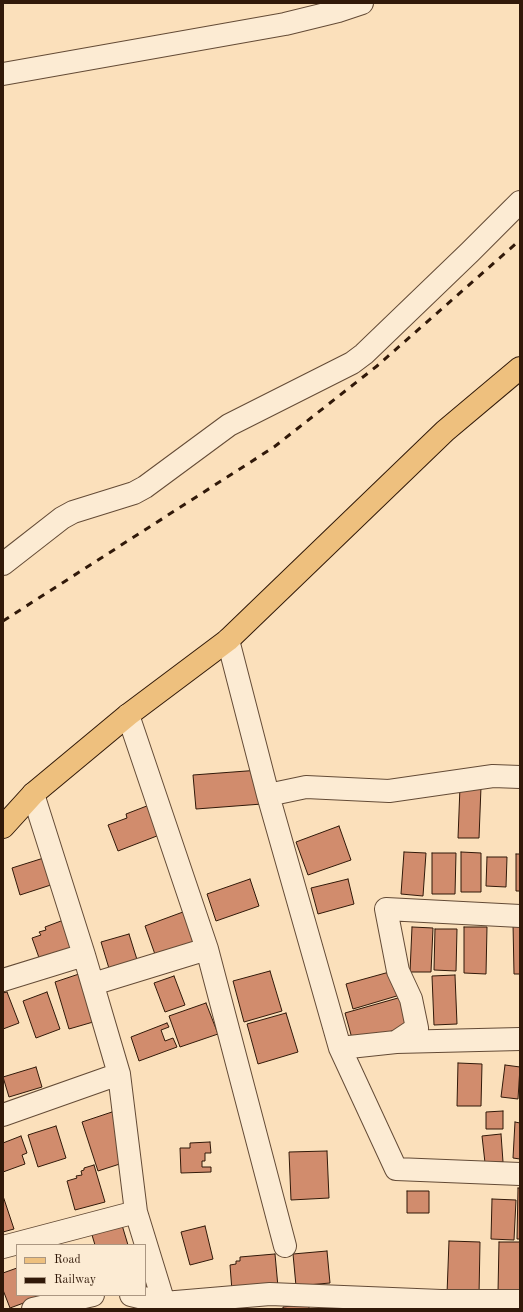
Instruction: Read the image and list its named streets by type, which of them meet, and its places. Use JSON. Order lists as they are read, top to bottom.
{
  "legend": ["Road", "Railway"]
}
